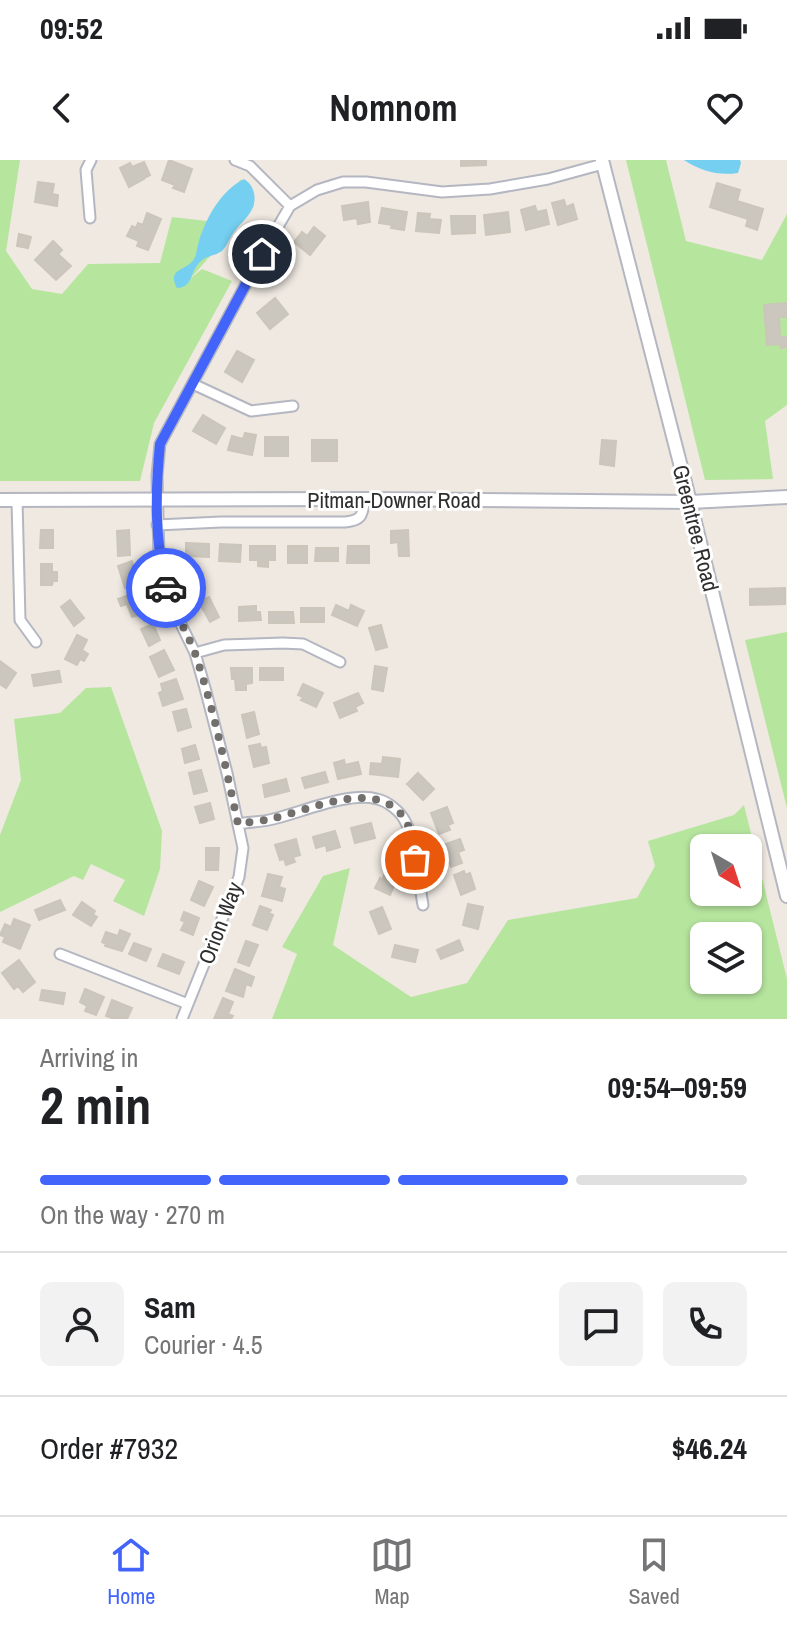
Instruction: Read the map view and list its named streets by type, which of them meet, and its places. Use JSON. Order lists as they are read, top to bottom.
{
  "streets": {
    "street": ["Pitman-Downer Road", "Greentree Road", "Orion Way"]
  },
  "crossings": [
    ["Pitman-Downer Road", "Greentree Road"],
    ["Pitman-Downer Road", "Orion Way"]
  ],
  "north": "bottom right",
  "page": {
    "status": "09:52",
    "header": "Nomnom",
    "heading": ["2 min", "Arriving in", "09:54–09:59"],
    "panel": [
      "Sam",
      "Courier · 4.5",
      "Order #7932",
      "$46.24"
    ],
    "bar": "On the way · 270 m",
    "tabs": ["Home", "Map", "Saved"]
  }
}
